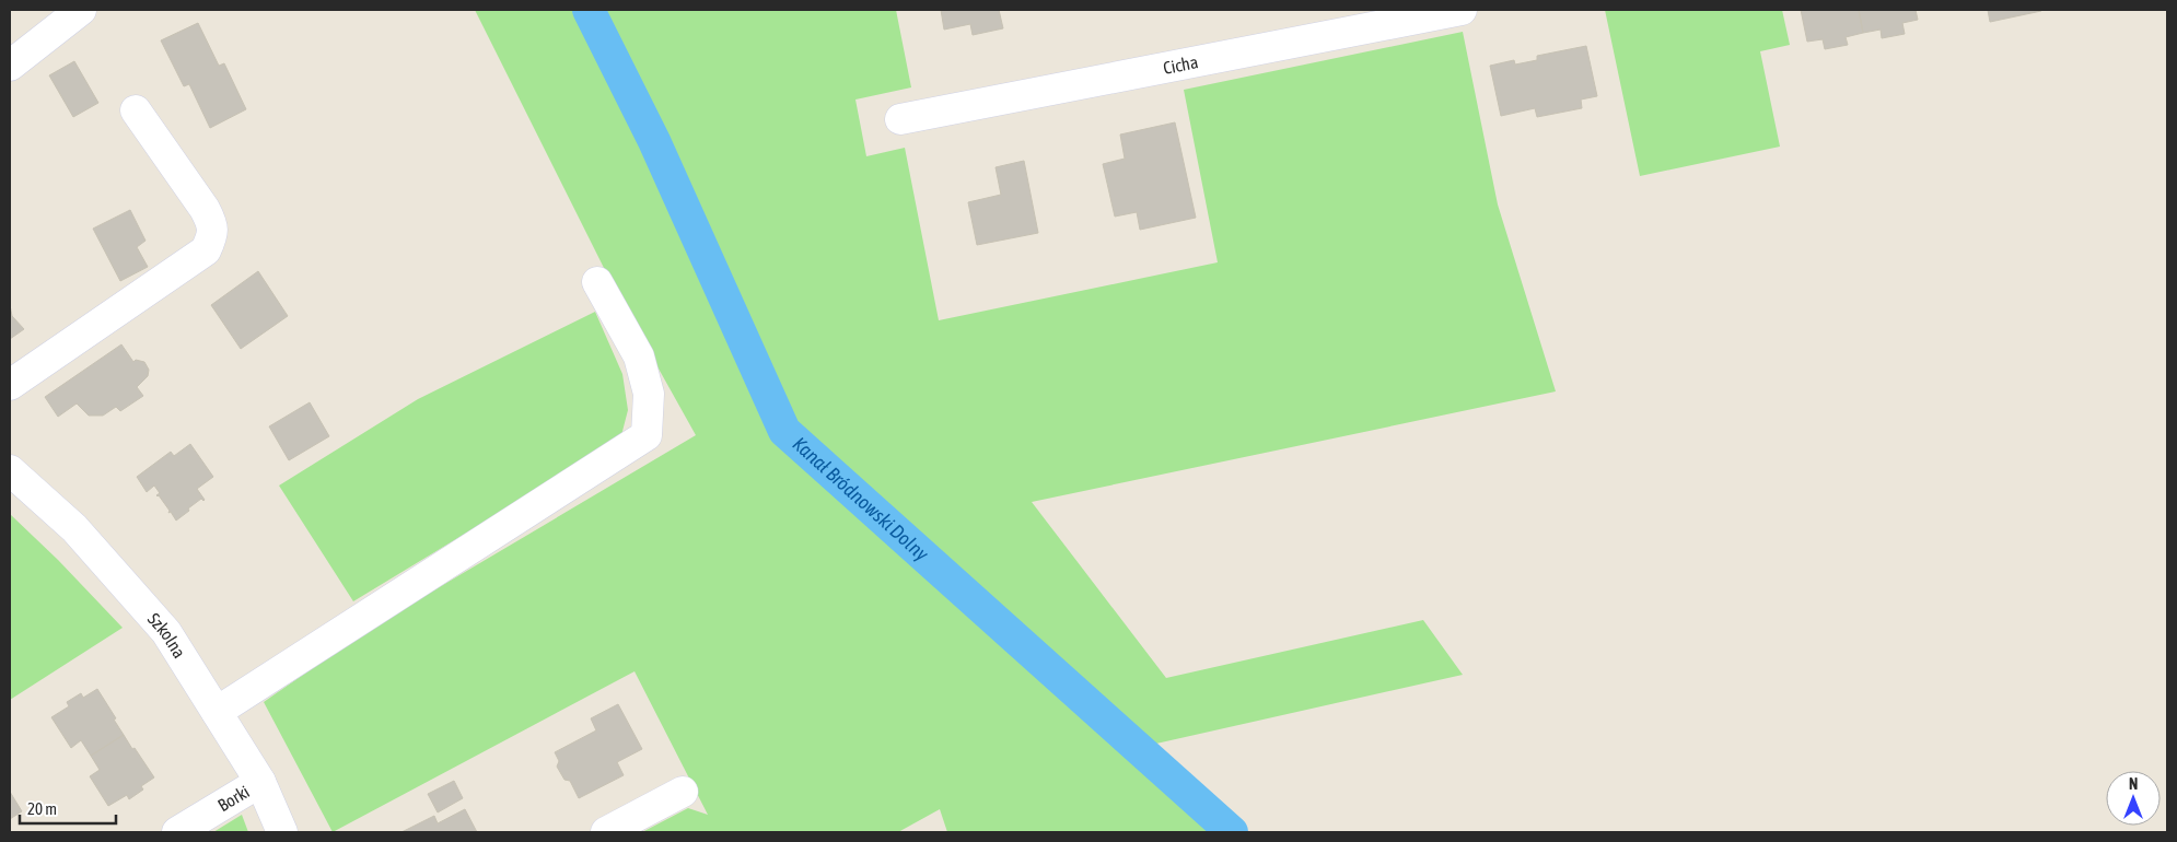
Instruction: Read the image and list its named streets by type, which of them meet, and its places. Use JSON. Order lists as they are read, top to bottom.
{
  "streets": {
    "street": ["Cicha", "Szkolna", "Borki"]
  },
  "crossings": [
    ["Szkolna", "Borki"]
  ],
  "water": ["Kanał Bródnowski Dolny"],
  "scale_bar": "20 m",
  "north": "top"
}
